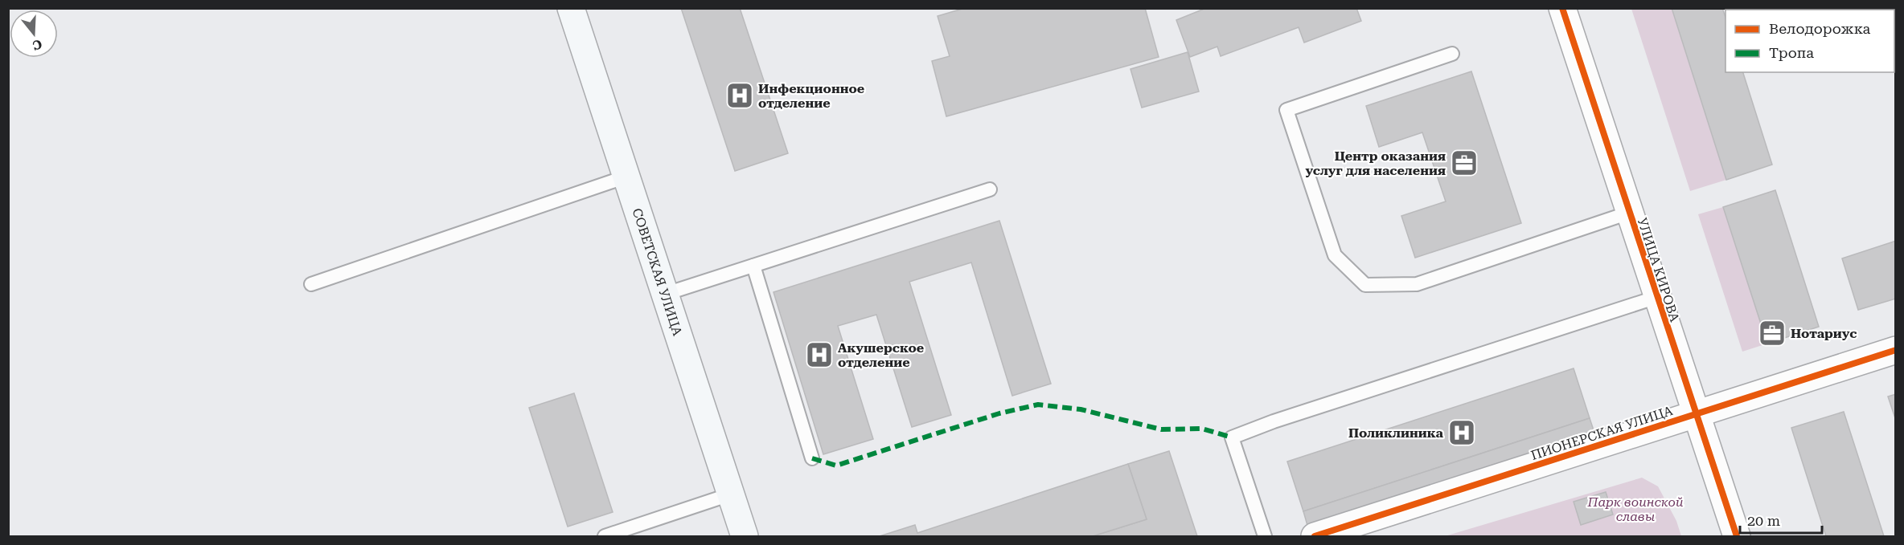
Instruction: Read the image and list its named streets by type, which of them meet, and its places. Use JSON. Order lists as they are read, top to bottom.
{
  "streets": {
    "main road": ["СОВЕТСКАЯ УЛИЦА"],
    "street": ["УЛИЦА КИРОВА", "ПИОНЕРСКАЯ УЛИЦА"]
  },
  "crossings": [
    ["УЛИЦА КИРОВА", "ПИОНЕРСКАЯ УЛИЦА"]
  ],
  "parks": ["Парк воинской славы"],
  "places": {
    "hospital": ["Инфекционное отделение", "Акушерское отделение", "Поликлиника"],
    "office": ["Центр оказания услуг для населения", "Нотариус"]
  },
  "legend": ["Велодорожка", "Тропа"],
  "scale_bar": "20 m",
  "north": "bottom"
}
